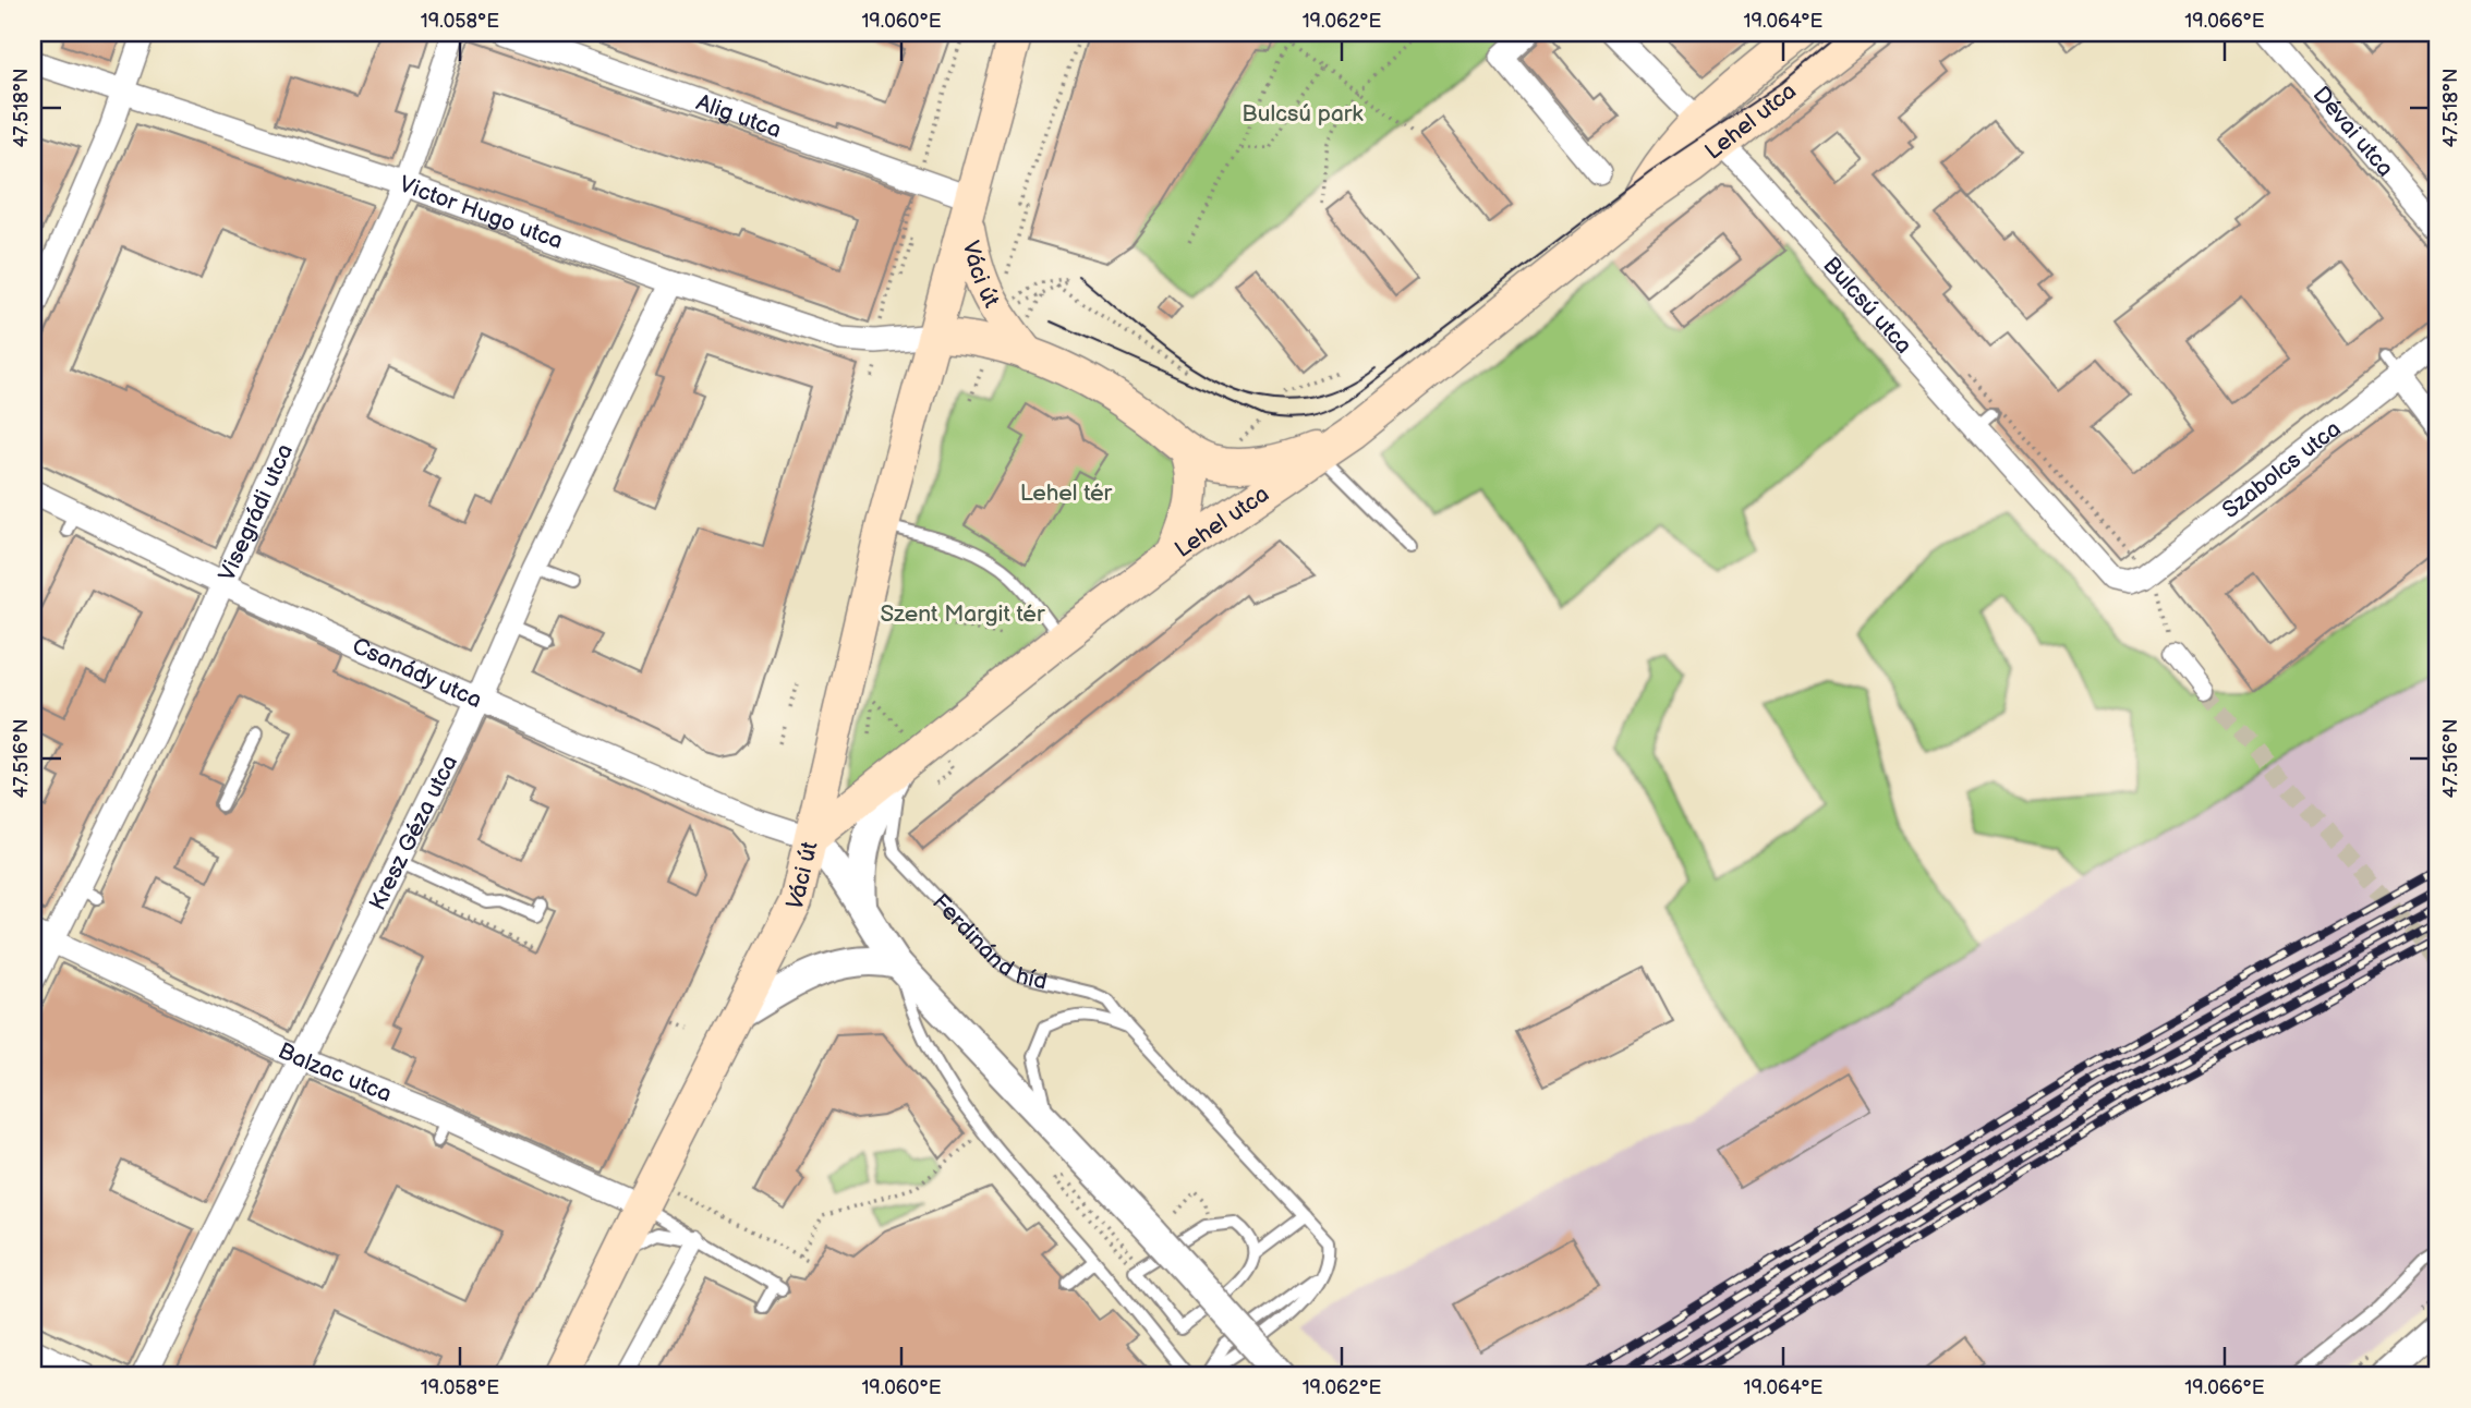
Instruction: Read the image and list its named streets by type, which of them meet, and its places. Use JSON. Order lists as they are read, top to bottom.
{
  "streets": {
    "main road": ["Lehel utca", "Váci út"],
    "street": [
      "Alig utca",
      "Dévai utca",
      "Victor Hugo utca",
      "Bulcsú utca",
      "Szabolcs utca",
      "Visegrádi utca",
      "Csanády utca",
      "Kresz Géza utca",
      "Ferdinánd híd",
      "Balzac utca"
    ]
  },
  "crossings": [
    ["Alig utca", "Váci út"],
    ["Lehel utca", "Váci út"],
    ["Lehel utca", "Bulcsú utca"],
    ["Lehel utca", "Csanády utca"],
    ["Lehel utca", "Ferdinánd híd"],
    ["Victor Hugo utca", "Váci út"],
    ["Victor Hugo utca", "Visegrádi utca"],
    ["Victor Hugo utca", "Kresz Géza utca"],
    ["Váci út", "Csanády utca"],
    ["Váci út", "Ferdinánd híd"],
    ["Váci út", "Balzac utca"],
    ["Bulcsú utca", "Szabolcs utca"],
    ["Visegrádi utca", "Csanády utca"],
    ["Visegrádi utca", "Balzac utca"],
    ["Csanády utca", "Kresz Géza utca"],
    ["Csanády utca", "Ferdinánd híd"],
    ["Kresz Géza utca", "Balzac utca"]
  ],
  "parks": ["Bulcsú park", "Lehel tér", "Szent Margit tér"],
  "coordinates": [
    "19.058°E",
    "19.060°E",
    "19.062°E",
    "19.064°E",
    "19.066°E",
    "47.518°N",
    "47.516°N"
  ]
}
